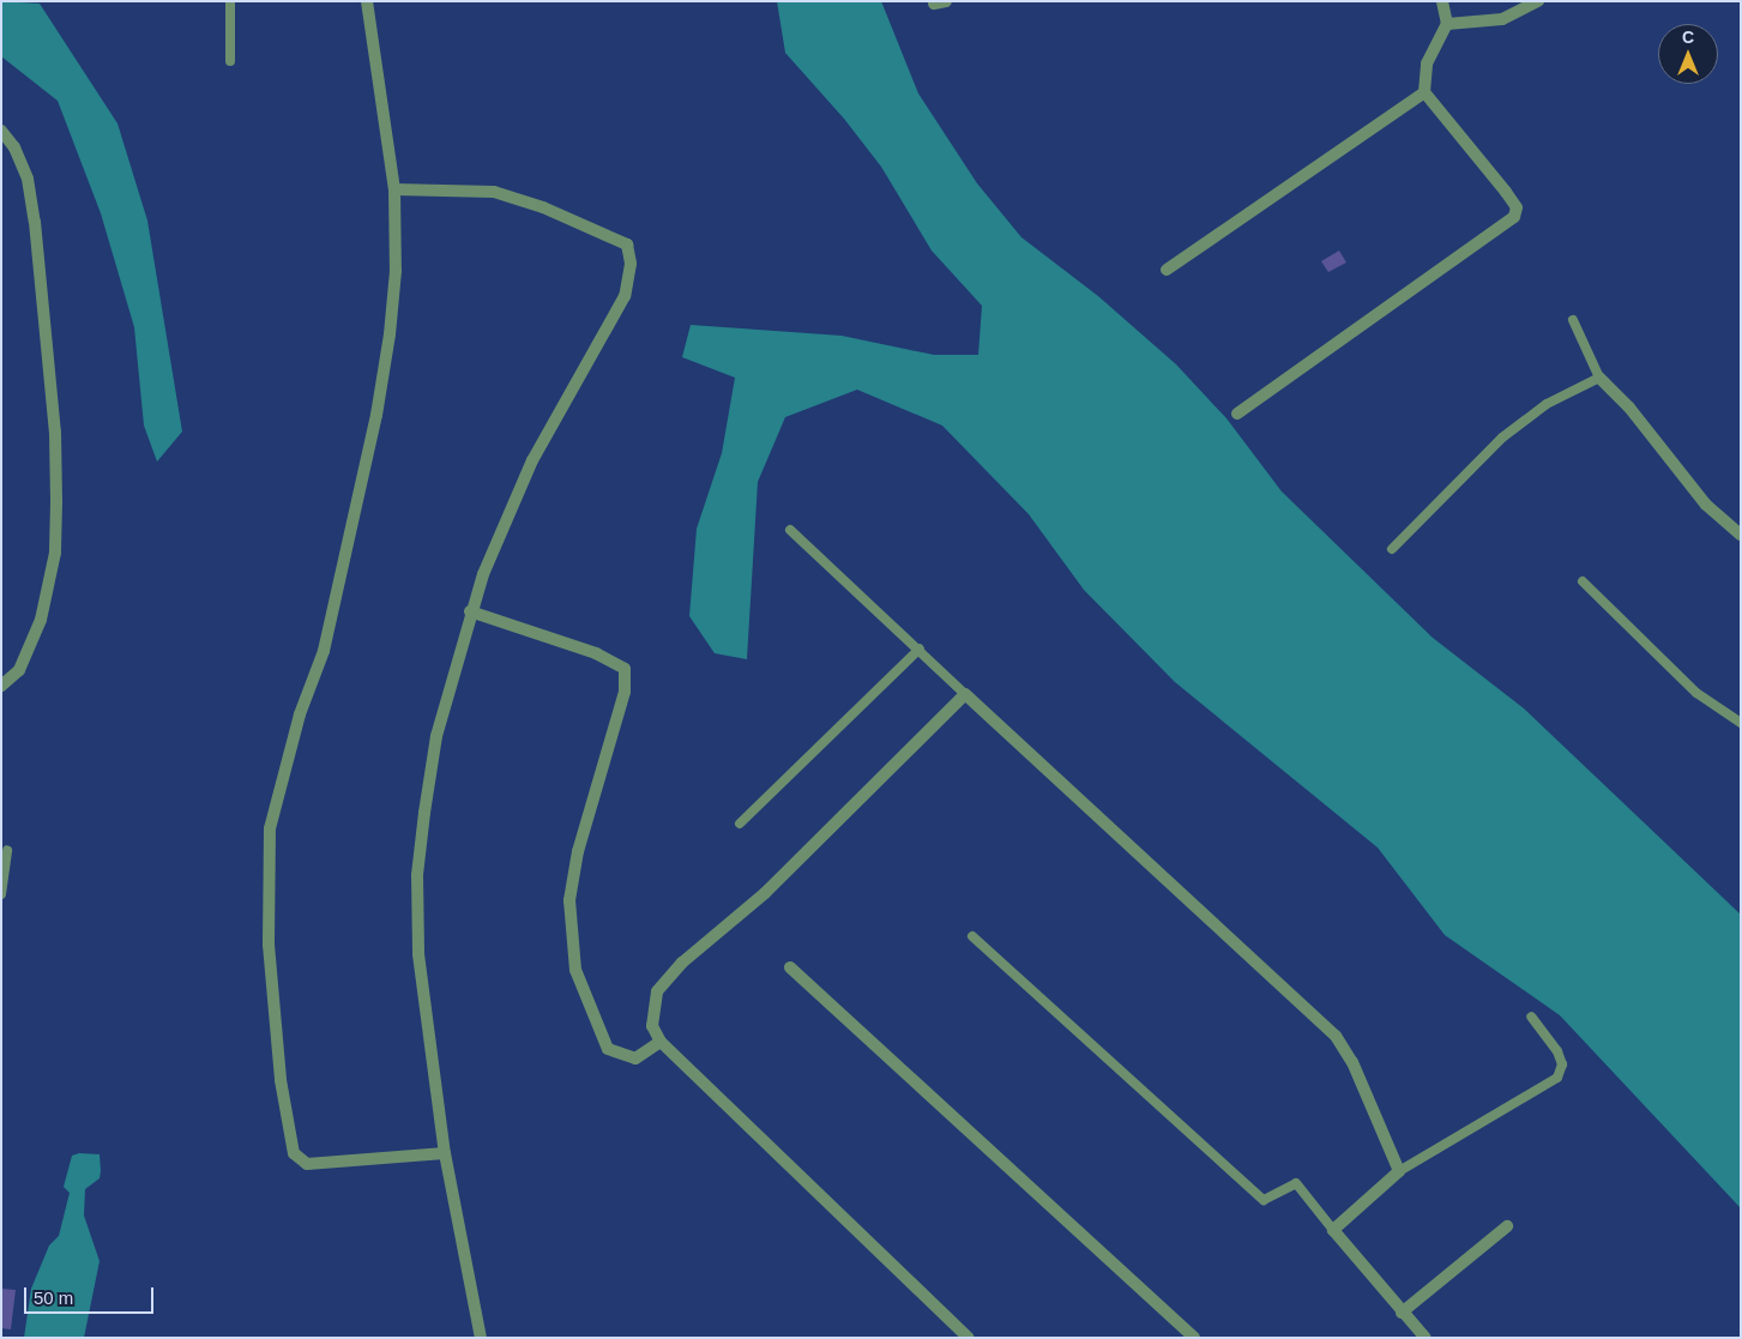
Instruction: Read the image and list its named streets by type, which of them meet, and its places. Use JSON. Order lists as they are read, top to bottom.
{
  "scale_bar": "50 m",
  "north": "top"
}
